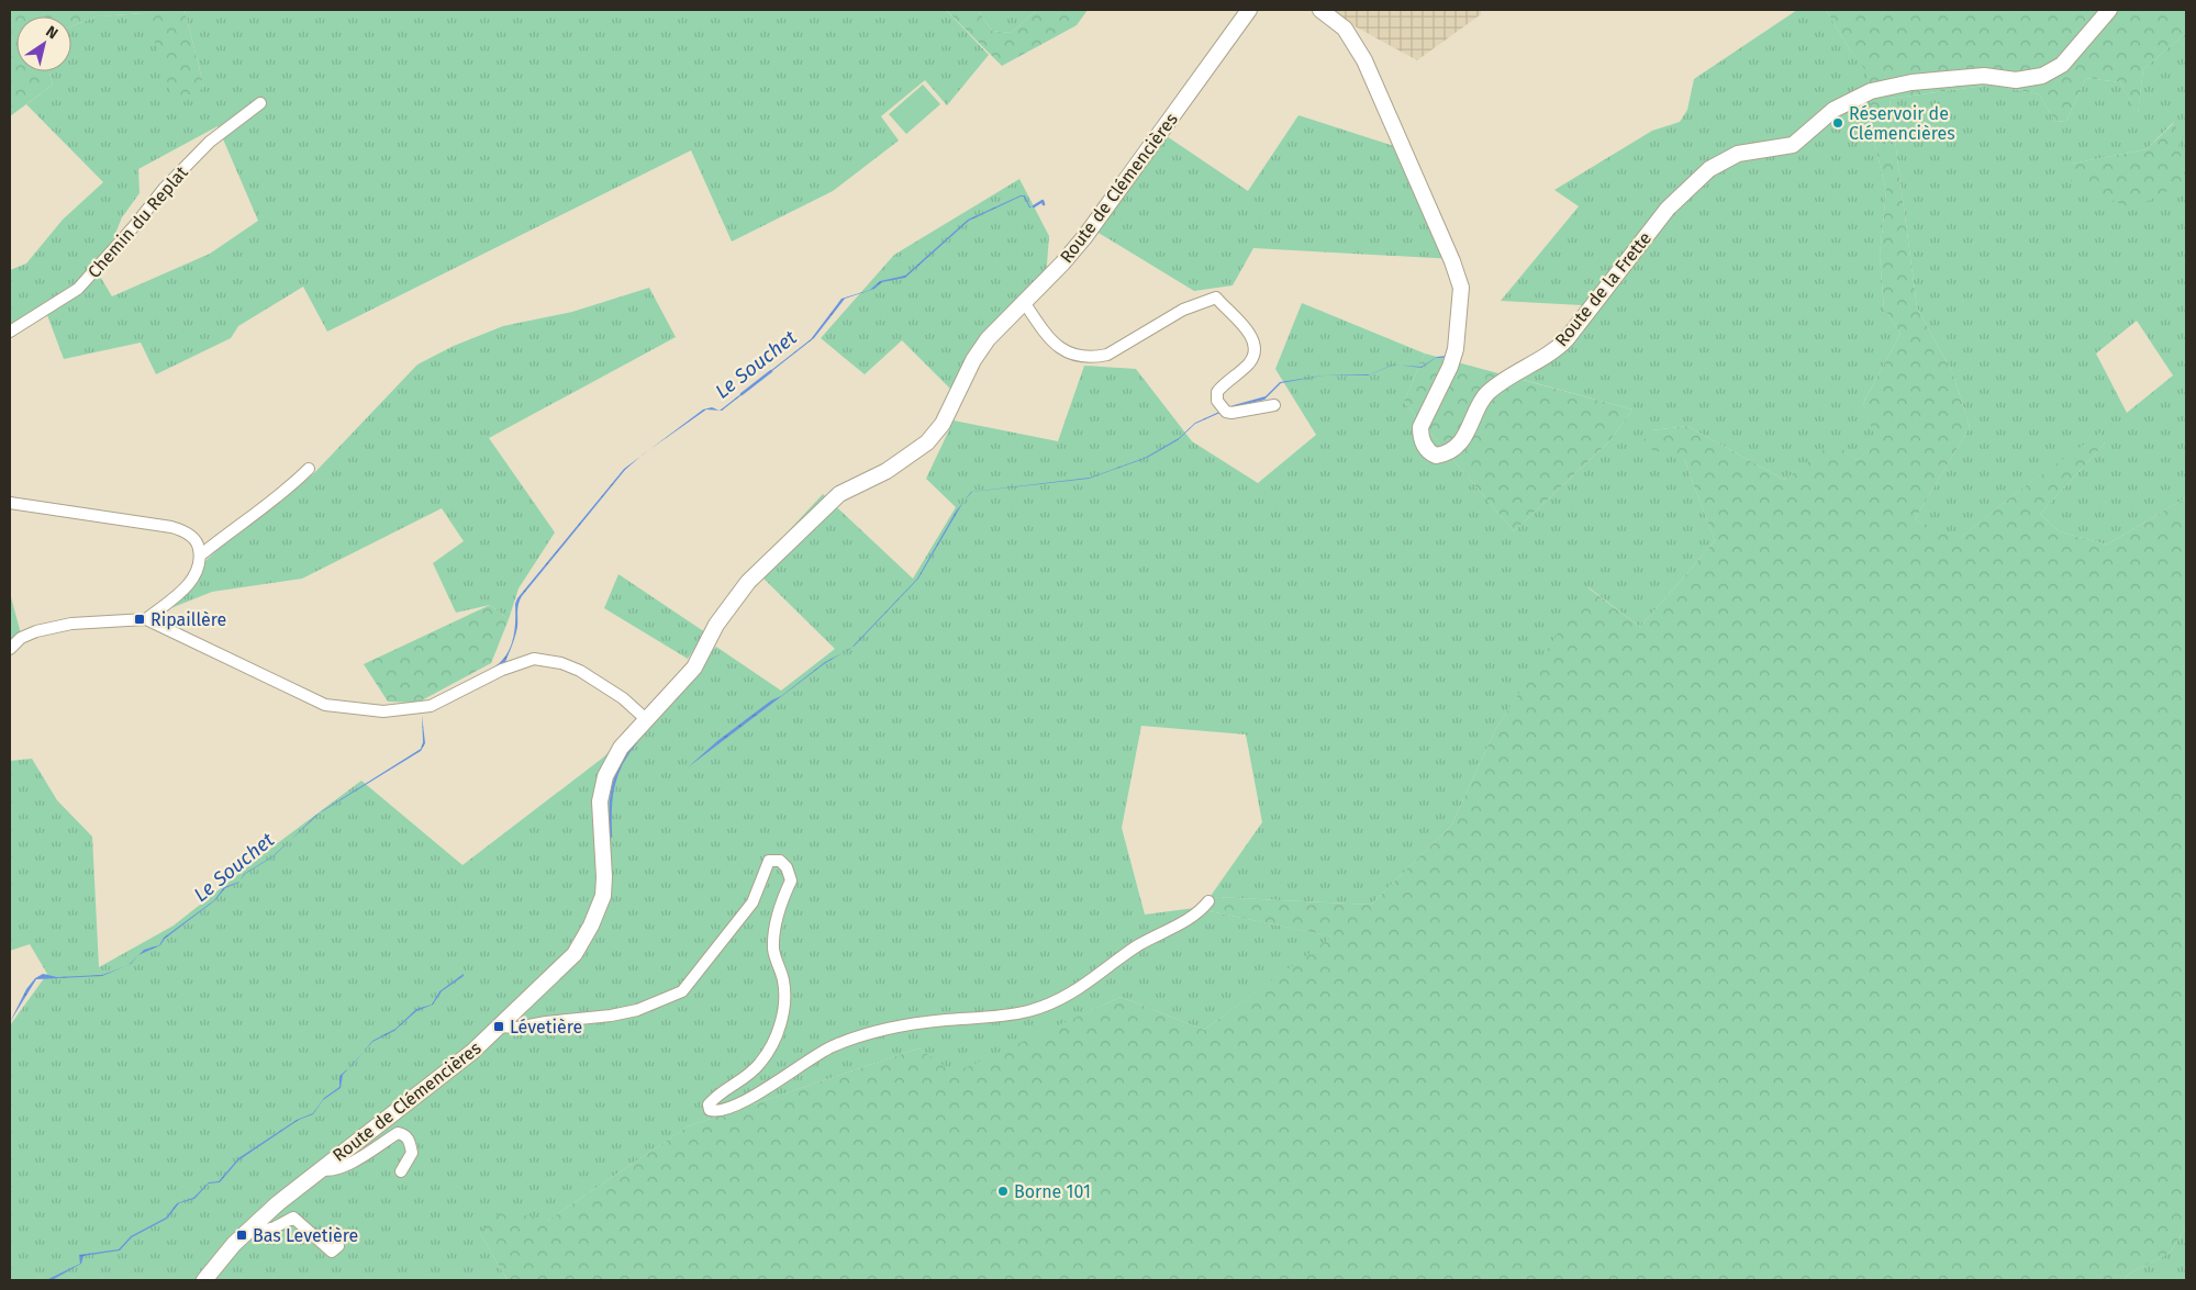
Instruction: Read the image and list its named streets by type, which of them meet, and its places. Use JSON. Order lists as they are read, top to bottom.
{
  "streets": {
    "street": ["Route de Clémencières", "Chemin du Replat", "Route de la Frette"]
  },
  "water": ["Le Souchet"],
  "places": {
    "other": ["Réservoir de Clémencières", "Borne 101"],
    "transit": ["Ripaillère", "Lévetière", "Bas Levetière"]
  },
  "north": "top right"
}
